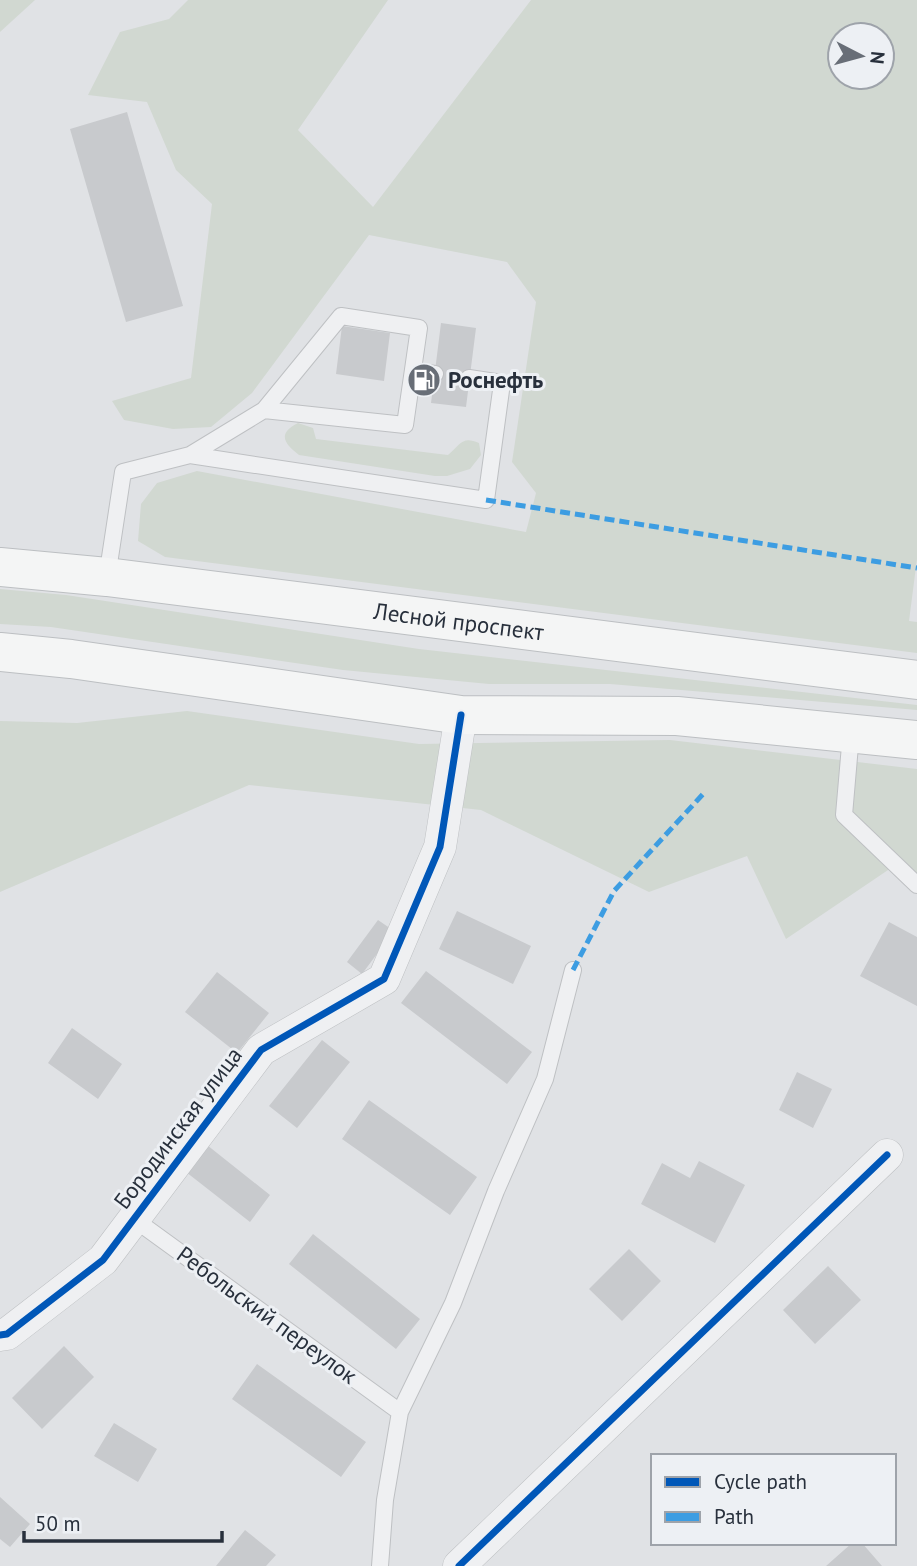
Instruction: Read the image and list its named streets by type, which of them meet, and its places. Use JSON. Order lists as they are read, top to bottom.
{
  "streets": {
    "main road": ["Лесной проспект"],
    "street": ["Бородинская улица"],
    "lane": ["Ребольский переулок"]
  },
  "crossings": [
    ["Бородинская улица", "Ребольский переулок"]
  ],
  "places": {
    "fuel station": ["Роснефть"]
  },
  "legend": ["Cycle path", "Path"],
  "scale_bar": "50 m",
  "north": "right"
}
